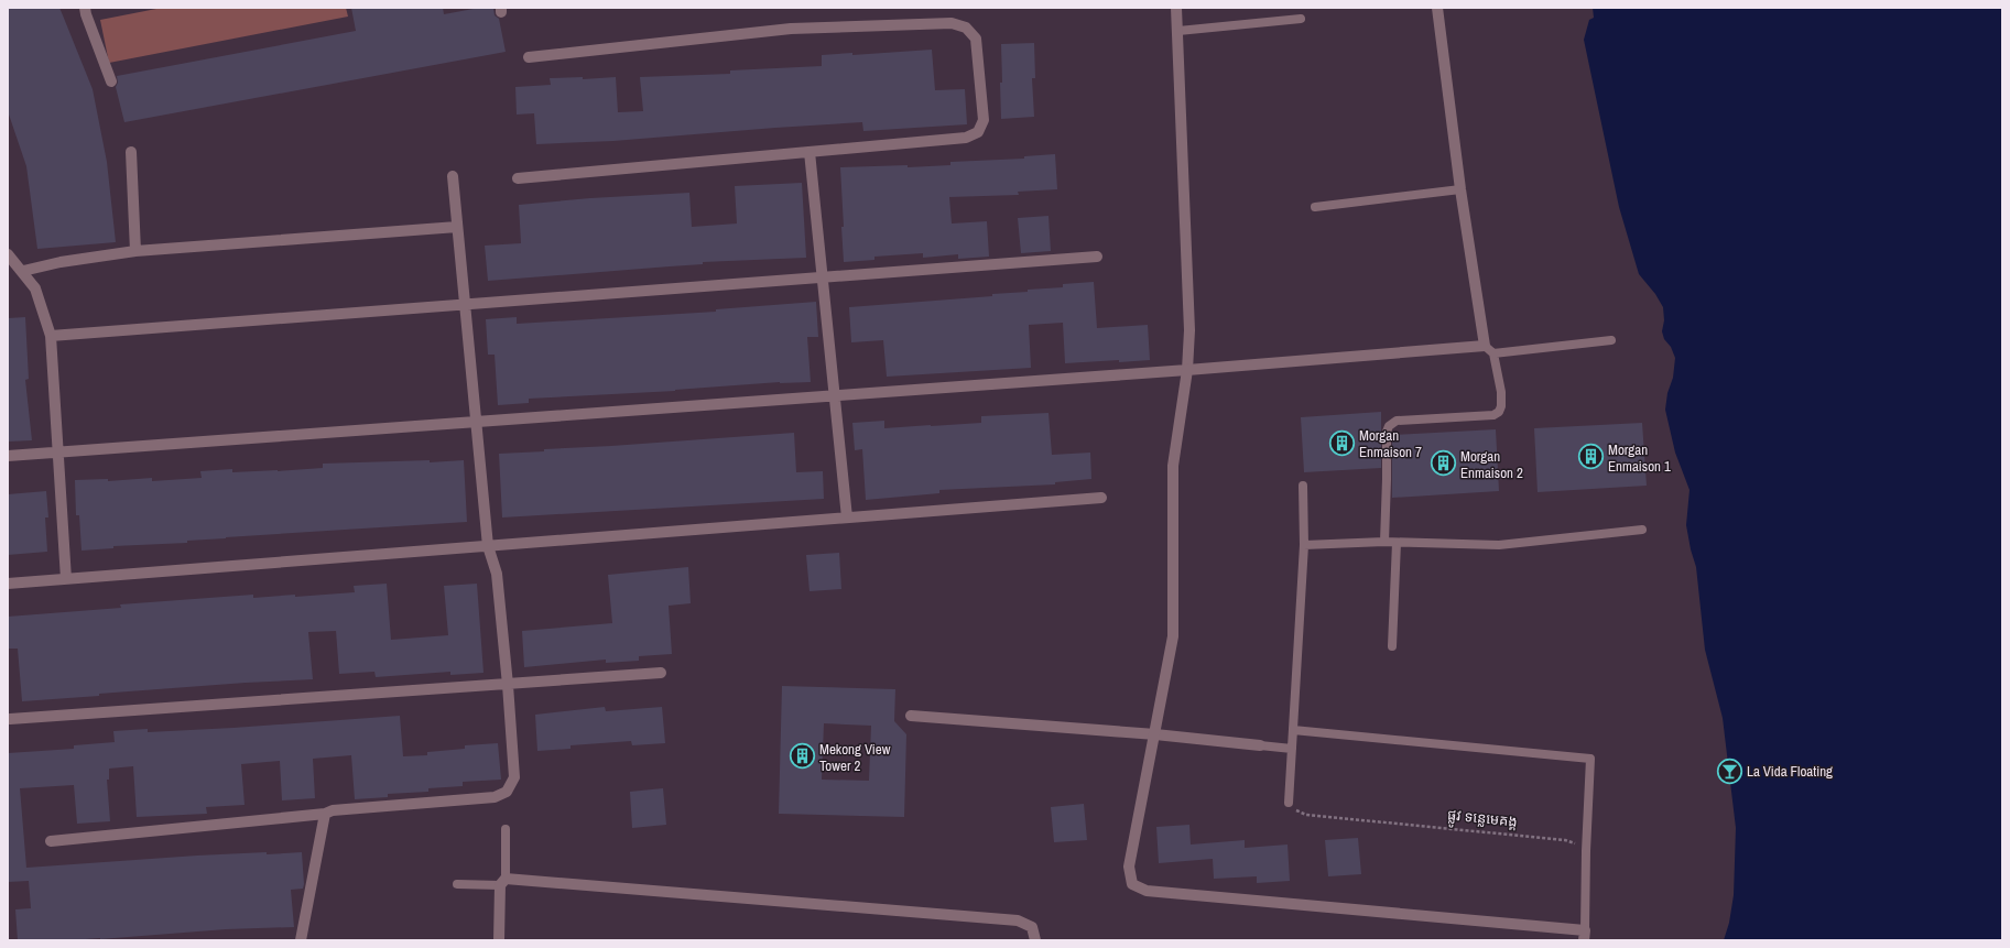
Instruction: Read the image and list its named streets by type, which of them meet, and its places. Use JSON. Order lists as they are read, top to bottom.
{
  "streets": {
    "path": ["ផ្លូវ ទន្លេមេគង្គ"]
  },
  "places": {
    "building": [
      "Morgan Enmaison 7",
      "Morgan Enmaison 1",
      "Morgan Enmaison 2",
      "Mekong View Tower 2"
    ],
    "bar": ["La Vida Floating"]
  }
}
